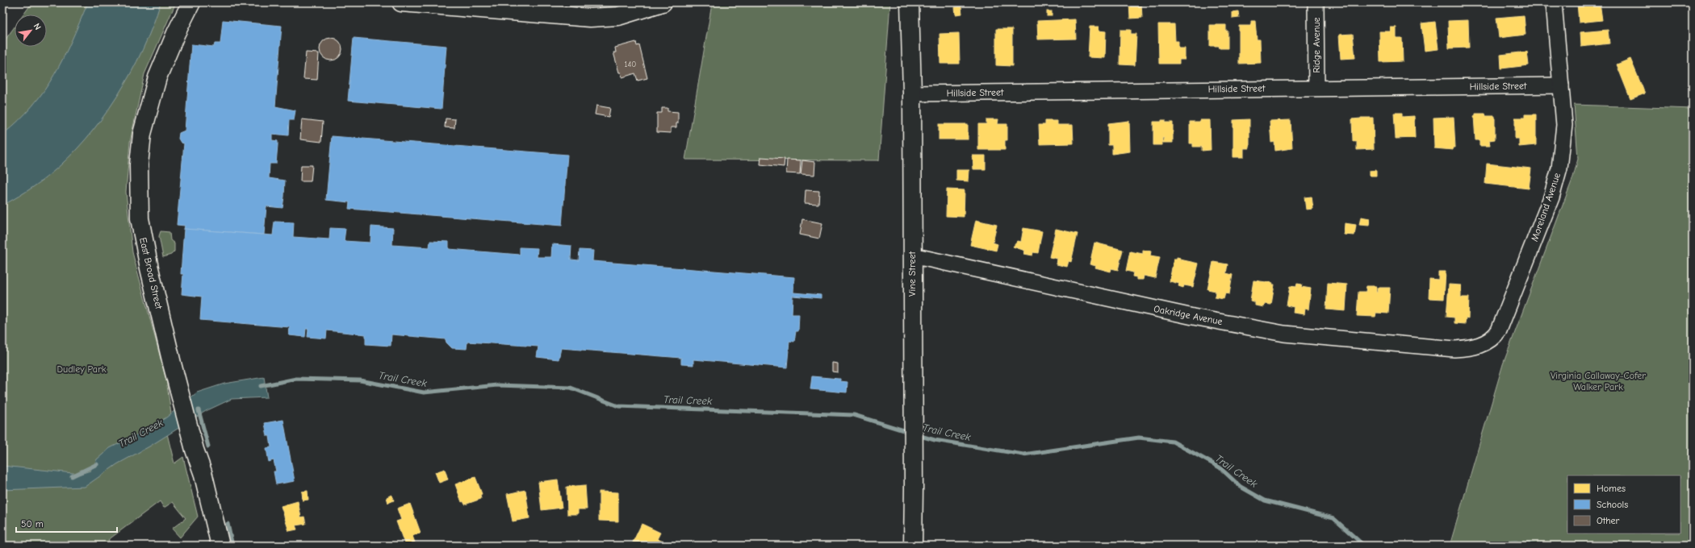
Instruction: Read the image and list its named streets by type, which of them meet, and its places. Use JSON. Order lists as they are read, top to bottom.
{
  "streets": {
    "street": [
      "Ridge Avenue",
      "Hillside Street",
      "Moreland Avenue",
      "East Broad Street",
      "Vine Street",
      "Oakridge Avenue"
    ]
  },
  "crossings": [
    ["Ridge Avenue", "Hillside Street"],
    ["Hillside Street", "Moreland Avenue"],
    ["Hillside Street", "Vine Street"],
    ["Moreland Avenue", "Oakridge Avenue"],
    ["Vine Street", "Oakridge Avenue"]
  ],
  "water": ["Trail Creek"],
  "parks": ["Dudley Park", "Virginia Callaway-Cofer Walker Park"],
  "house_numbers": ["140"],
  "legend": ["Homes", "Schools", "Other"],
  "scale_bar": "50 m",
  "north": "top right"
}
